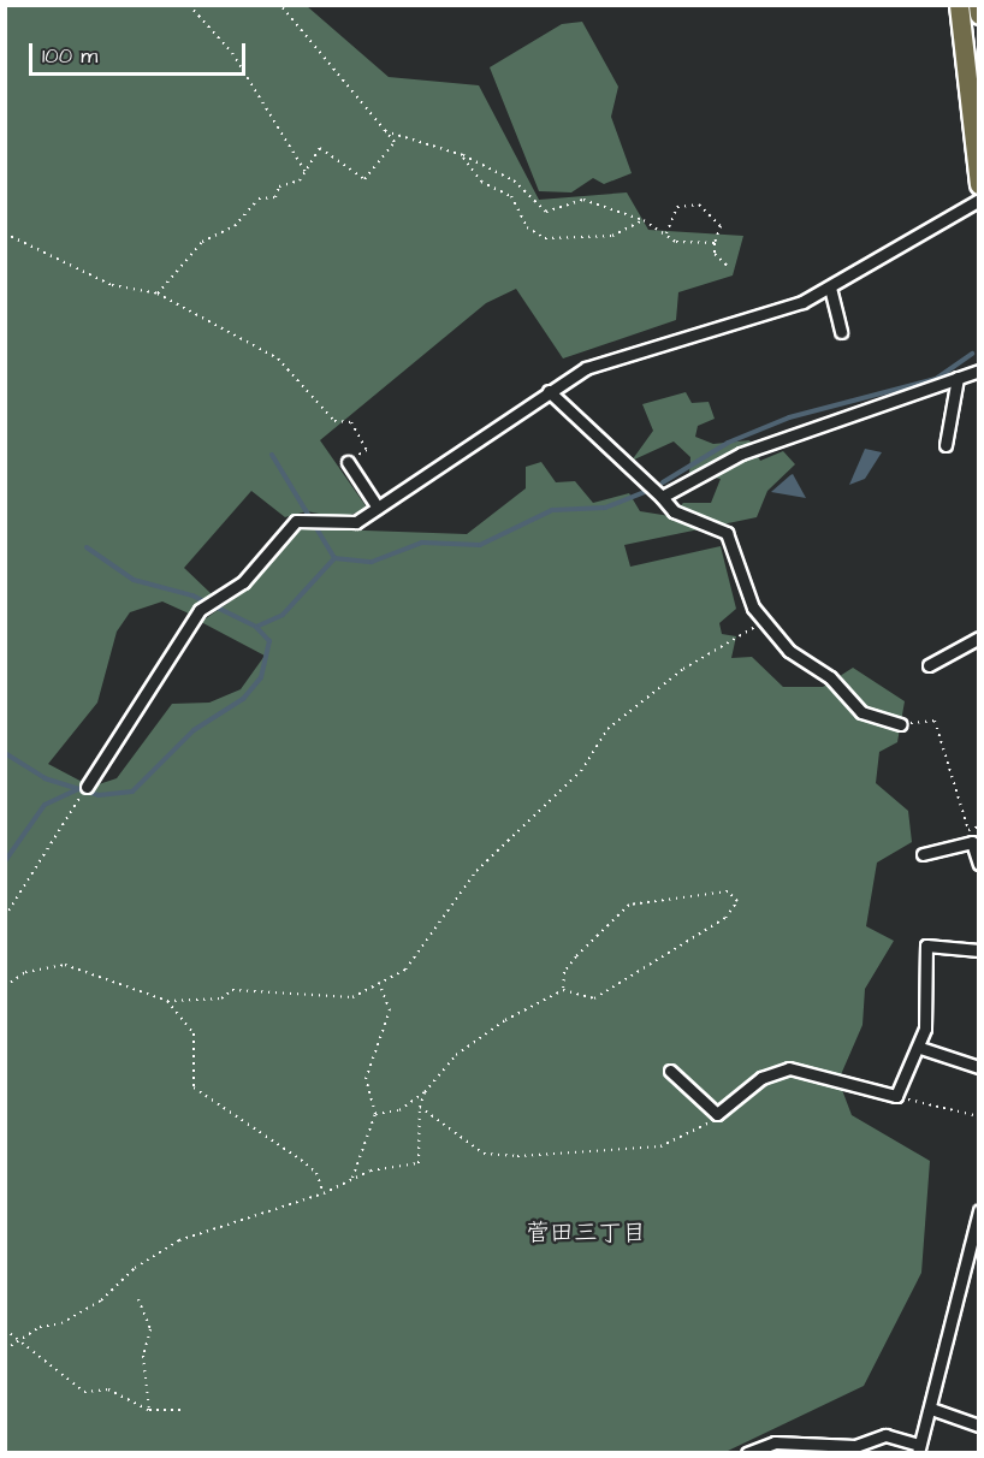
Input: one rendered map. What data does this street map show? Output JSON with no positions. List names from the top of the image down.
{
  "districts": ["菅田三丁目"],
  "scale_bar": "100 m"
}
